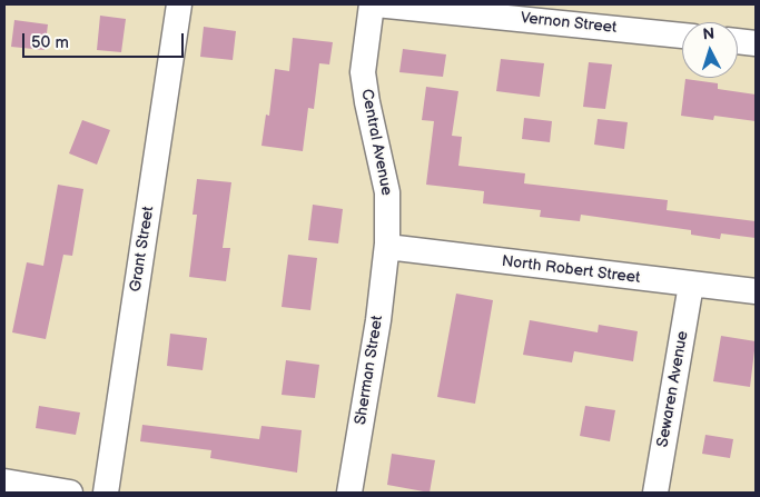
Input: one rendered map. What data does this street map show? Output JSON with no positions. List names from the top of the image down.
{
  "streets": {
    "street": [
      "Vernon Street",
      "Central Avenue",
      "Grant Street",
      "North Robert Street",
      "Sherman Street",
      "Sewaren Avenue"
    ]
  },
  "crossings": [
    ["Central Avenue", "North Robert Street"],
    ["Central Avenue", "Sherman Street"],
    ["North Robert Street", "Sherman Street"],
    ["North Robert Street", "Sewaren Avenue"]
  ],
  "scale_bar": "50 m",
  "north": "top"
}
